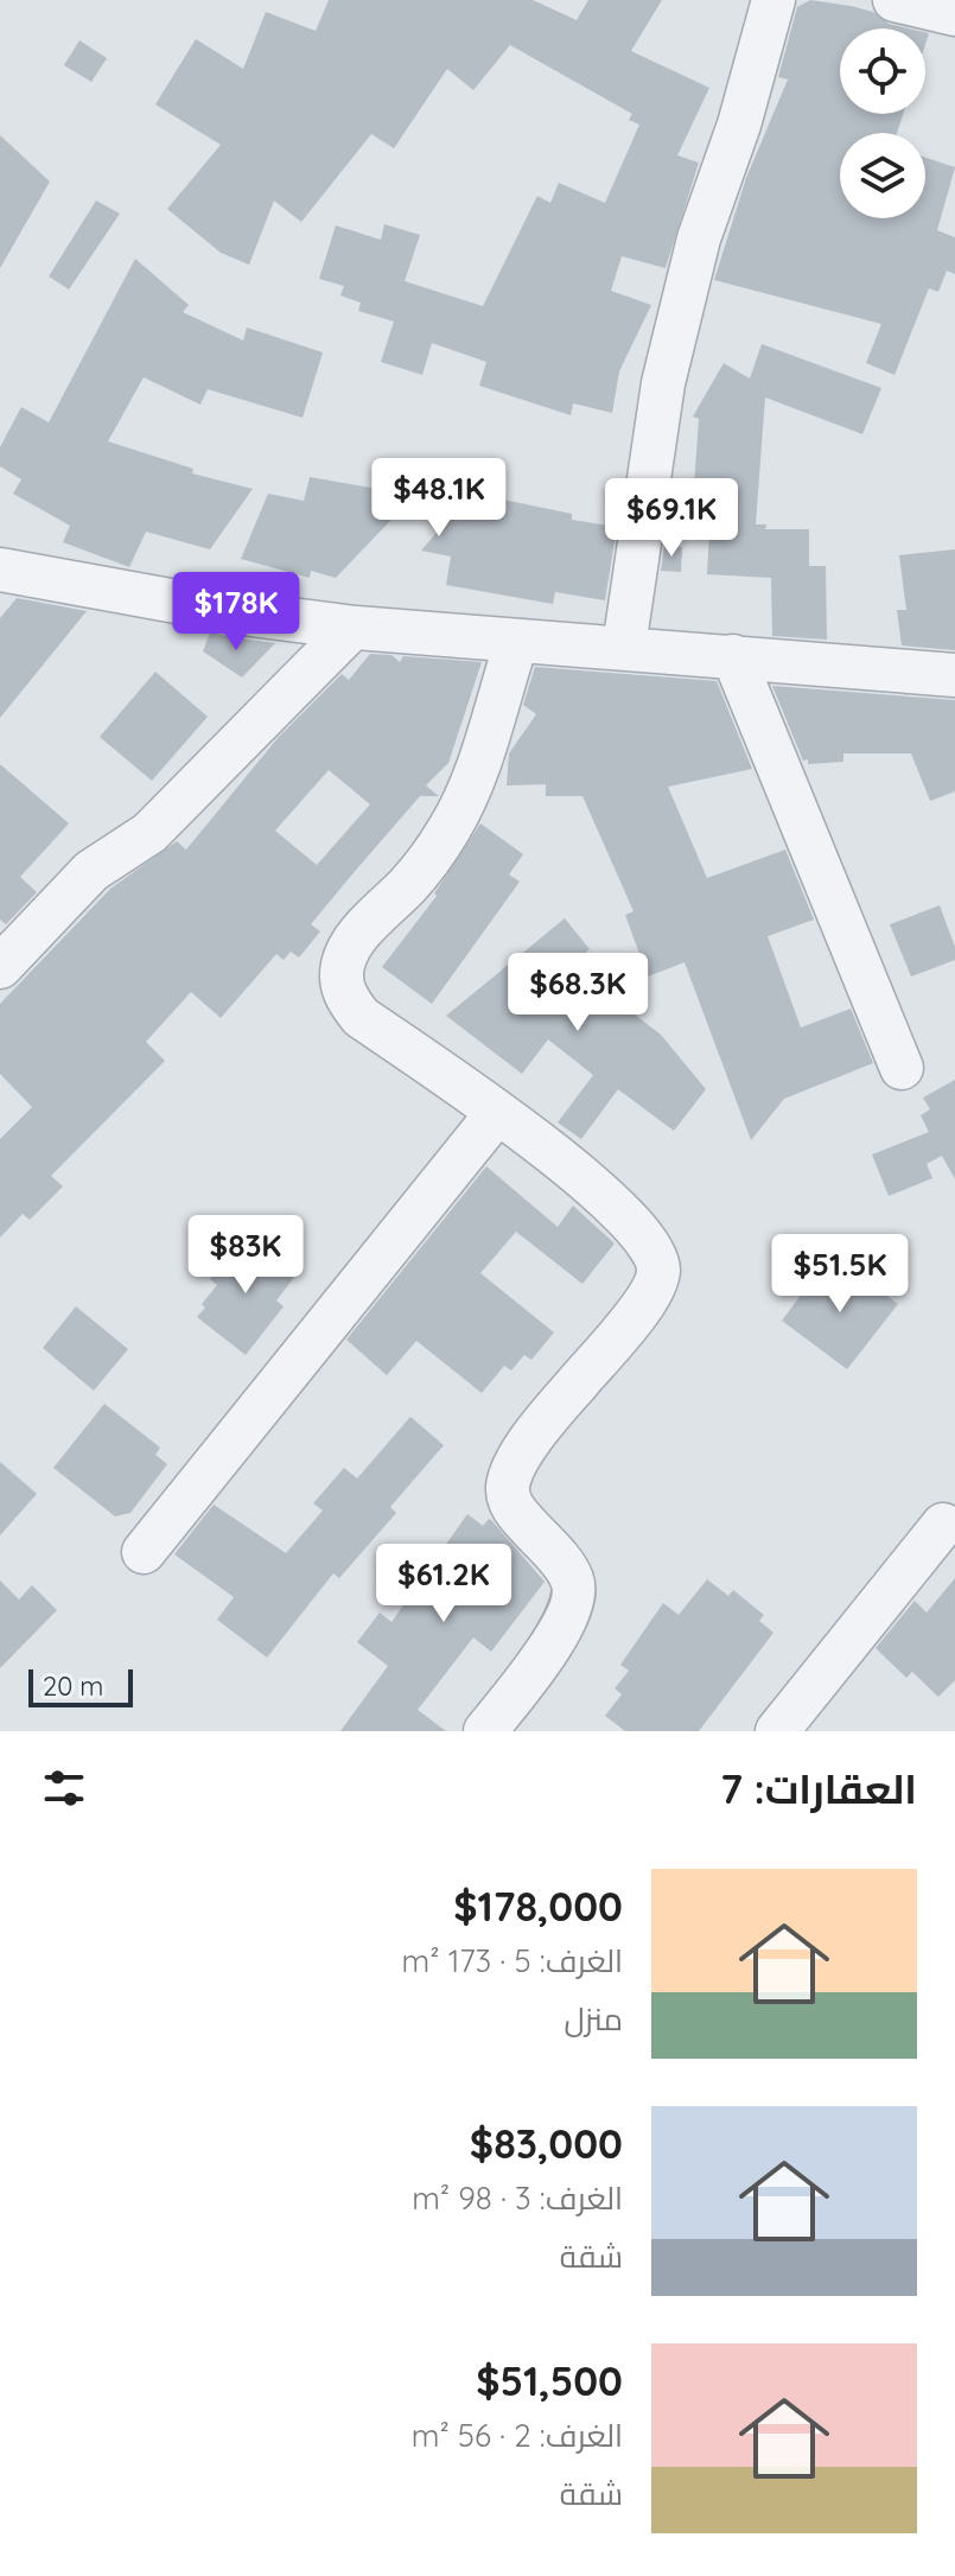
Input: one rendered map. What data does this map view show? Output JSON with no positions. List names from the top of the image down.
{
  "scale_bar": "20 m",
  "page": {
    "price": [
      "$48.1K",
      "$69.1K",
      "$178K",
      "$68.3K",
      "$83K",
      "$51.5K",
      "$61.2K"
    ],
    "scale": "20 m",
    "heading": "العقارات: 7",
    "list": [
      {
        "name": "$178,000",
        "note": "الغرف: 5 · 173 m² · منزل"
      },
      {
        "name": "$83,000",
        "note": "الغرف: 3 · 98 m² · شقة"
      },
      {
        "name": "$51,500",
        "note": "الغرف: 2 · 56 m² · شقة"
      }
    ]
  }
}
